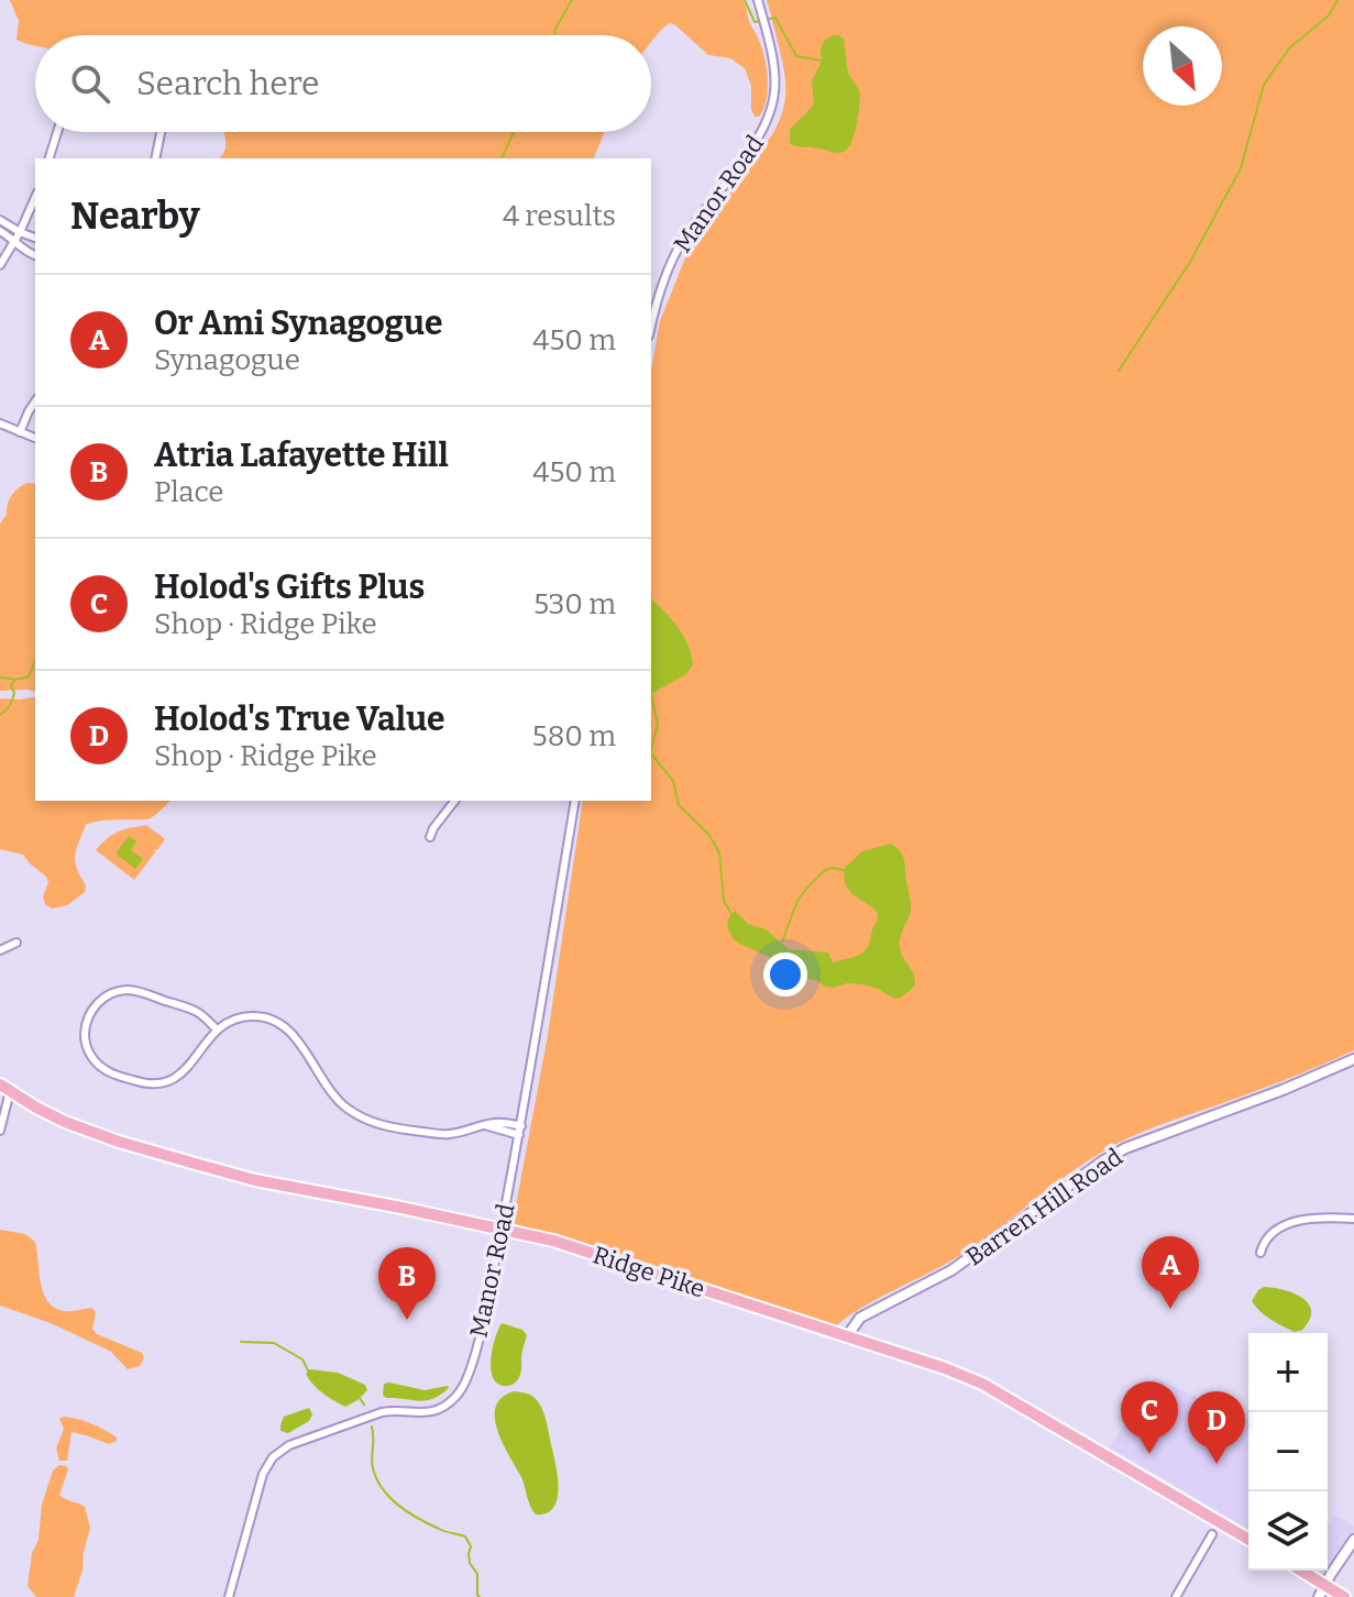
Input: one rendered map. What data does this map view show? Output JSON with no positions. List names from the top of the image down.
{
  "streets": {
    "main road": ["Ridge Pike"],
    "street": ["Manor Road", "Barren Hill Road"]
  },
  "crossings": [
    ["Manor Road", "Ridge Pike"],
    ["Barren Hill Road", "Ridge Pike"]
  ],
  "north": "bottom right",
  "page": {
    "search": "Search here",
    "heading": ["Nearby", "4 results"],
    "list": [
      {
        "mark": "A",
        "name": "Or Ami Synagogue",
        "note": "Synagogue",
        "value": "450 m"
      },
      {
        "mark": "B",
        "name": "Atria Lafayette Hill",
        "note": "Place",
        "value": "450 m"
      },
      {
        "mark": "C",
        "name": "Holod's Gifts Plus",
        "note": "Shop · Ridge Pike",
        "value": "530 m"
      },
      {
        "mark": "D",
        "name": "Holod's True Value",
        "note": "Shop · Ridge Pike",
        "value": "580 m"
      }
    ],
    "pins": [
      "A",
      "B",
      "C",
      "D"
    ],
    "map_buttons": ["+", "−"]
  }
}
